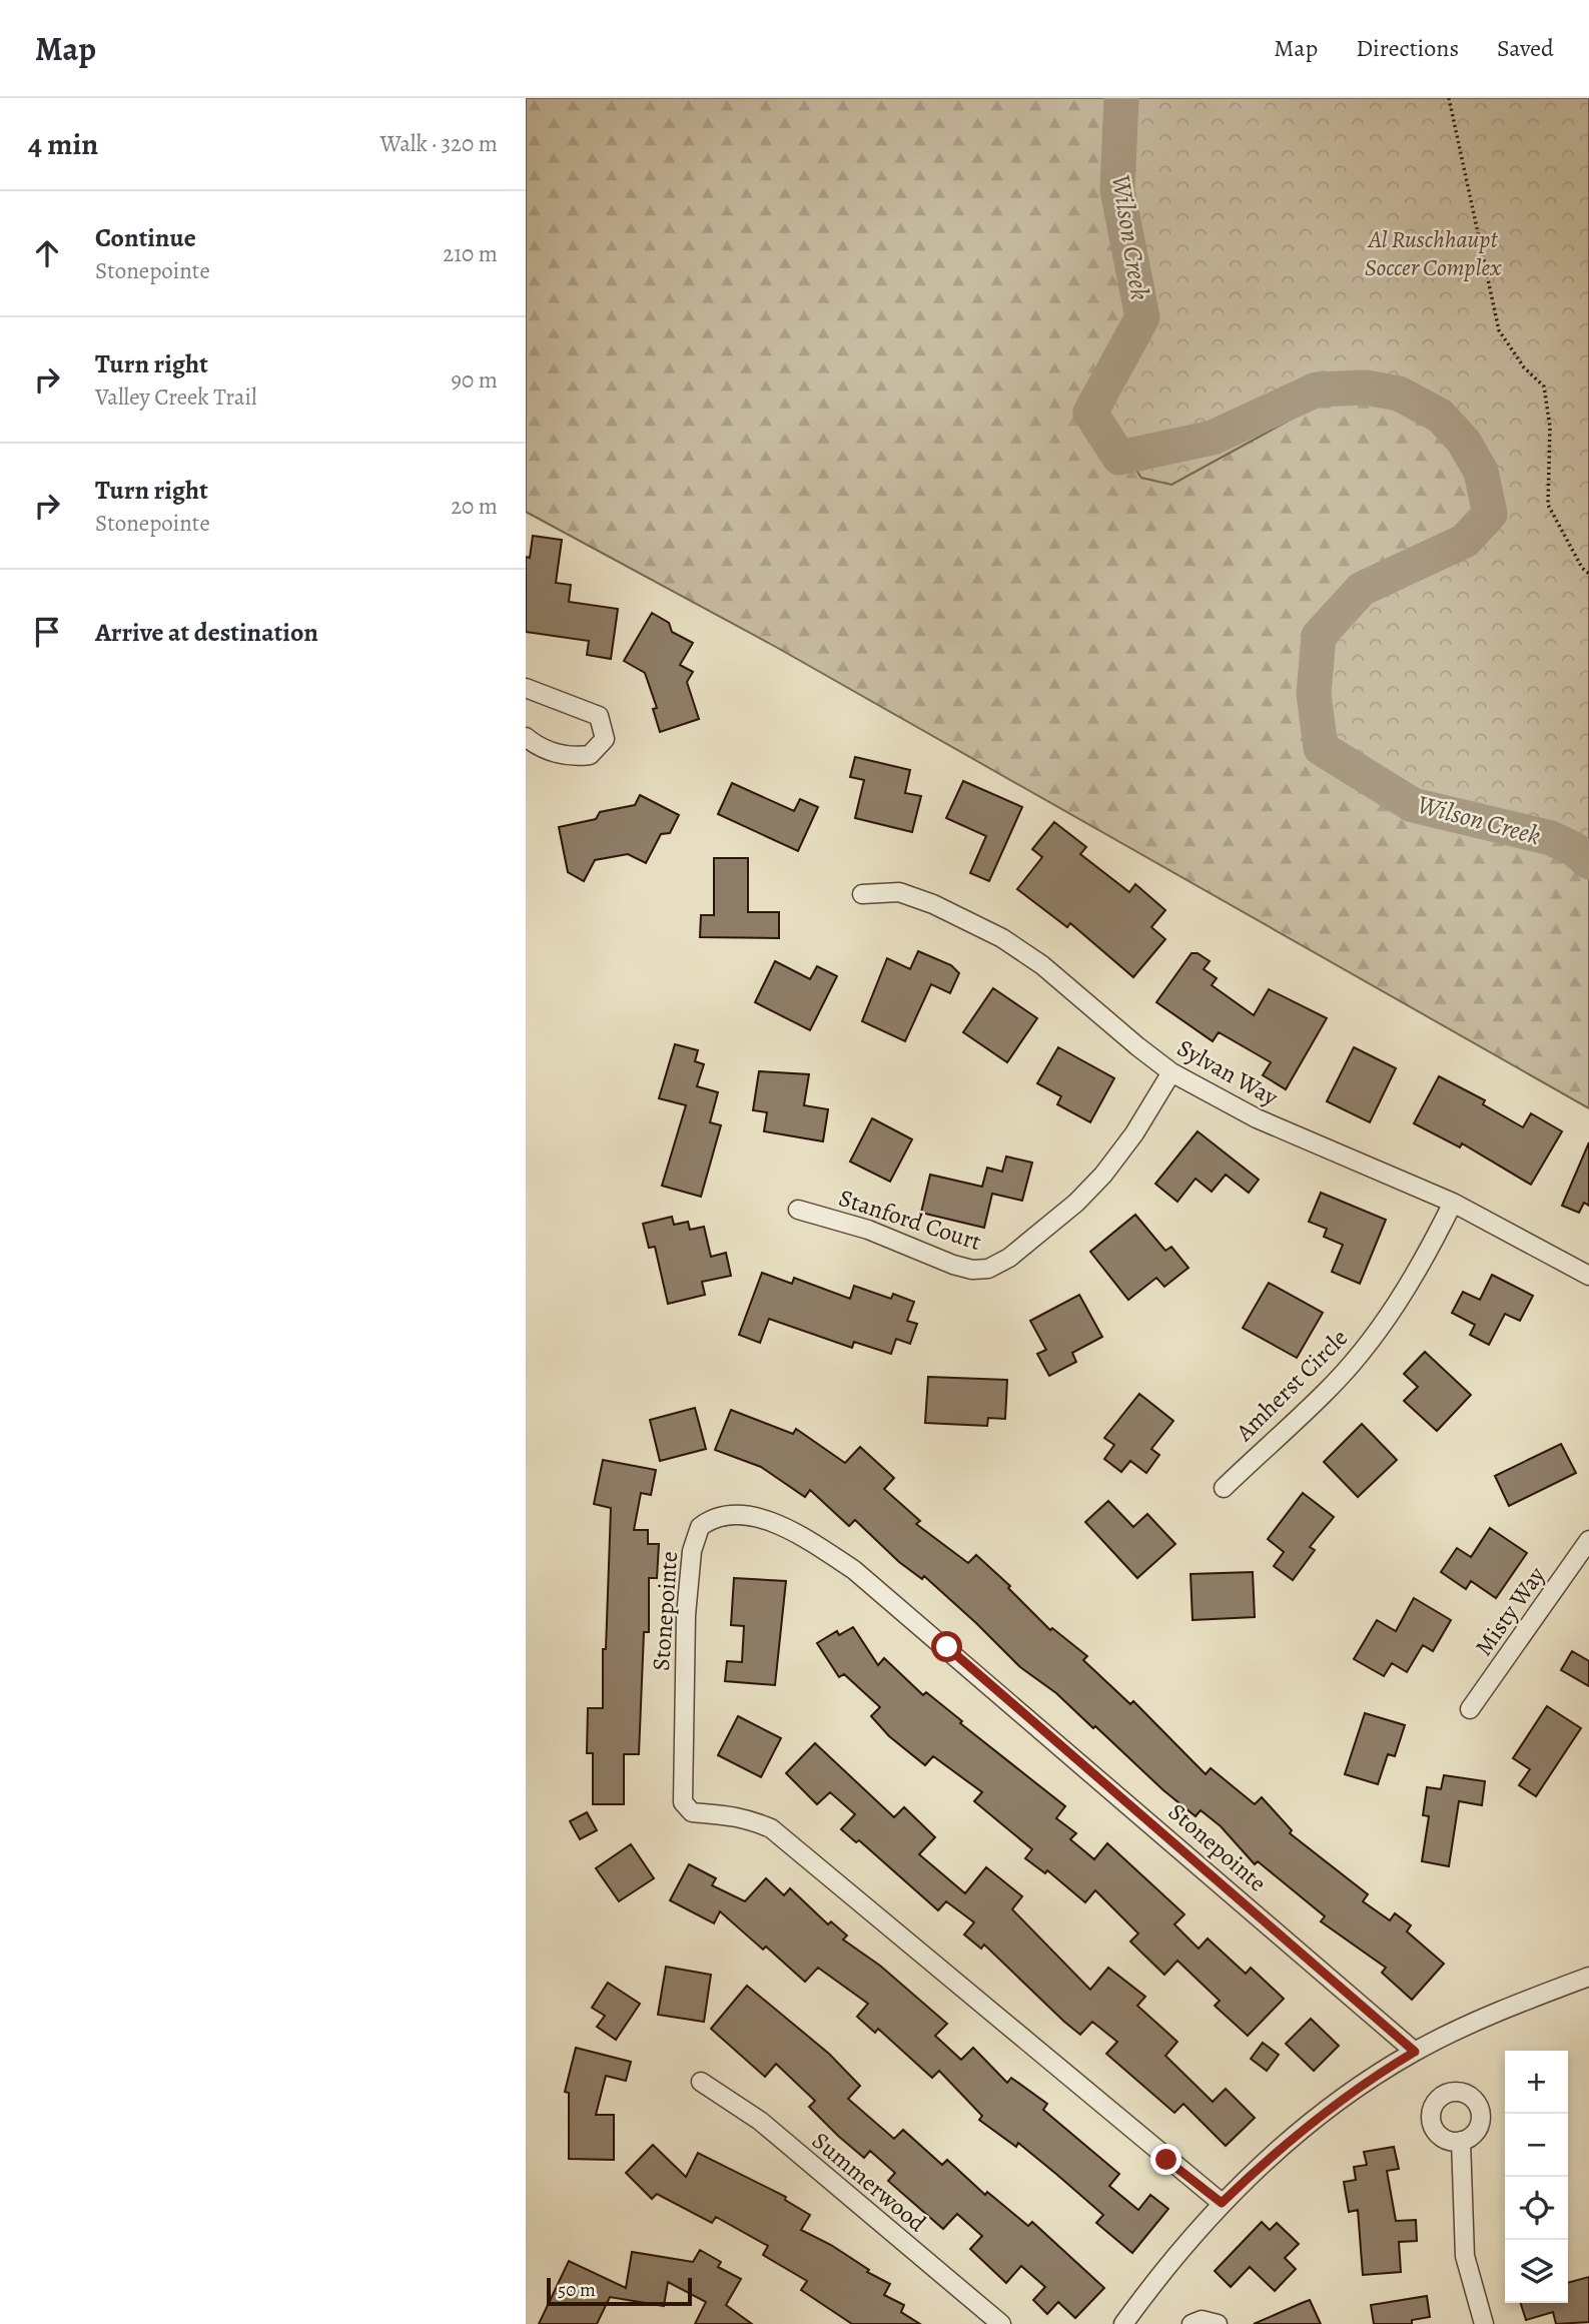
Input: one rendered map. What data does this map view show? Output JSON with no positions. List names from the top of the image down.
{
  "streets": {
    "street": [
      "Sylvan Way",
      "Stanford Court",
      "Amherst Circle",
      "Stonepointe",
      "Misty Way",
      "Summerwood"
    ]
  },
  "crossings": [
    ["Sylvan Way", "Stanford Court"],
    ["Sylvan Way", "Amherst Circle"]
  ],
  "water": ["Wilson Creek"],
  "parks": ["Al Ruschhaupt Soccer Complex"],
  "scale_bar": "50 m",
  "page": {
    "header": "Map",
    "nav": ["Map", "Directions", "Saved"],
    "heading": ["4 min", "Walk · 320 m"],
    "list": [
      ["Continue", "Stonepointe", "210 m"],
      ["Turn right", "Valley Creek Trail", "90 m"],
      ["Turn right", "Stonepointe", "20 m"],
      "Arrive at destination"
    ],
    "map_buttons": ["+", "−"],
    "scale": "50 m"
  }
}
